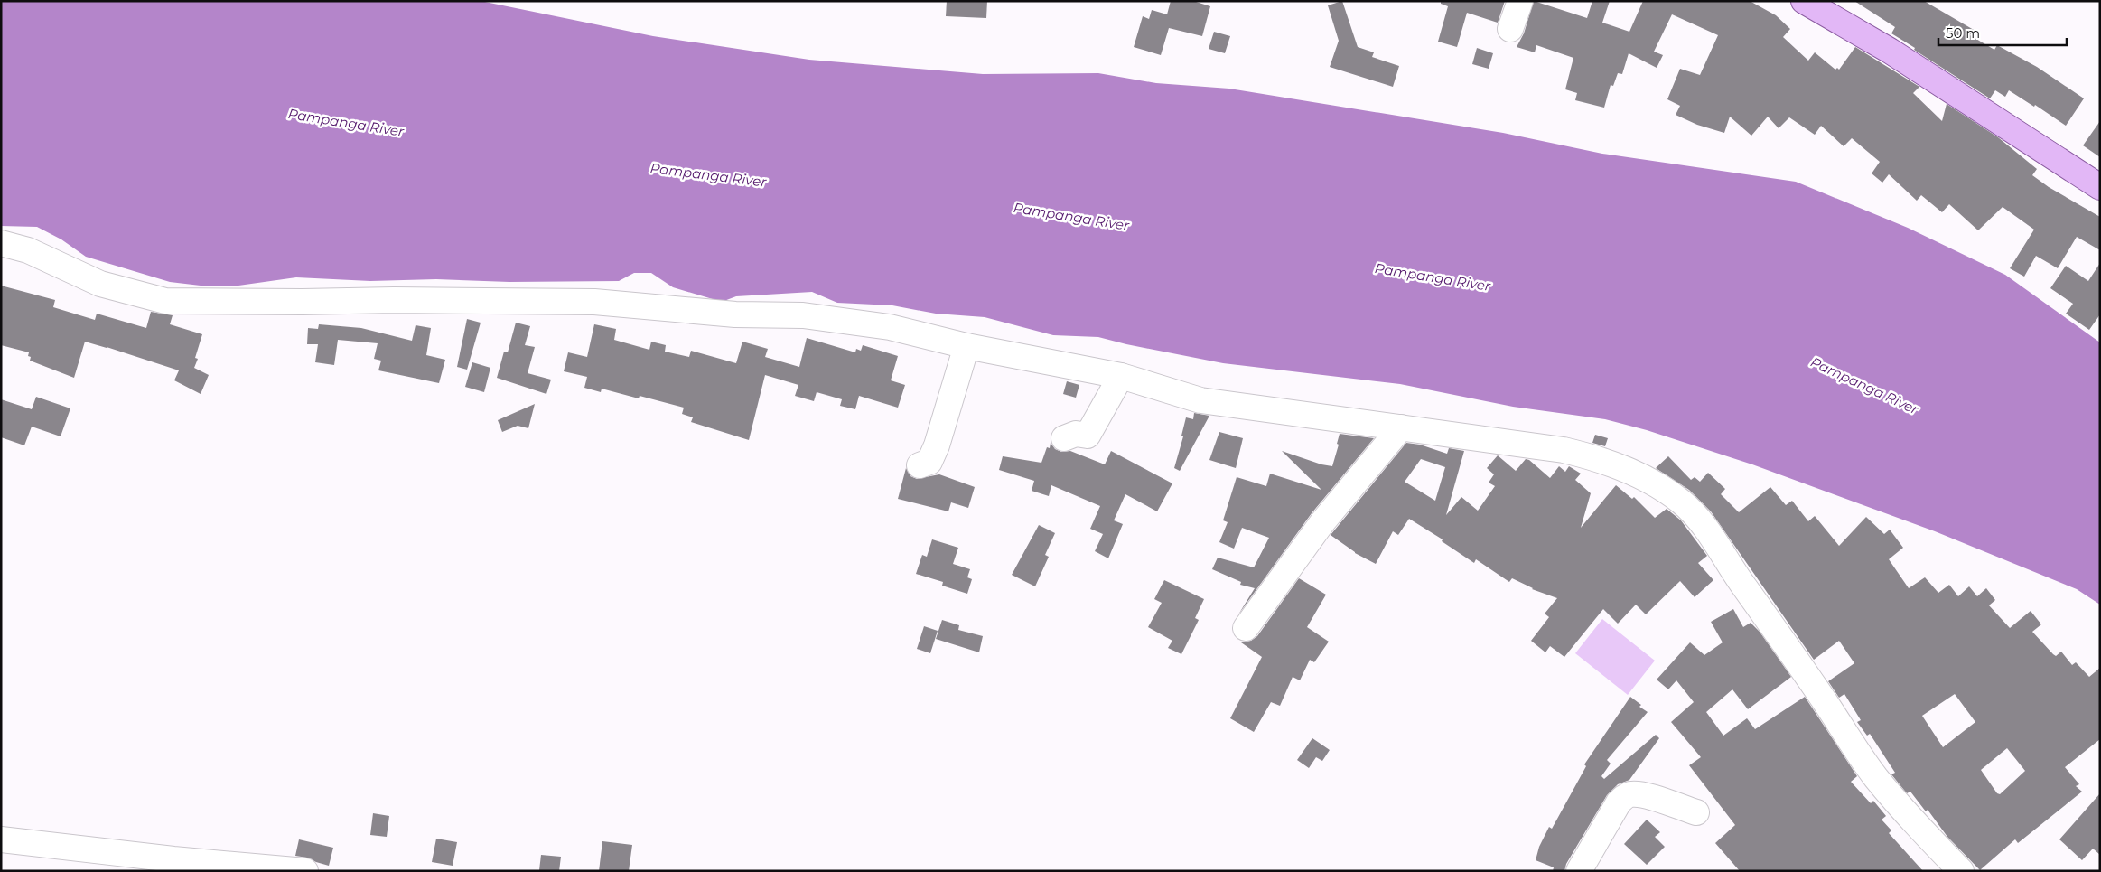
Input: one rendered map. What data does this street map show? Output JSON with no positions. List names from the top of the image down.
{
  "water": ["Pampanga River"],
  "scale_bar": "50 m"
}
